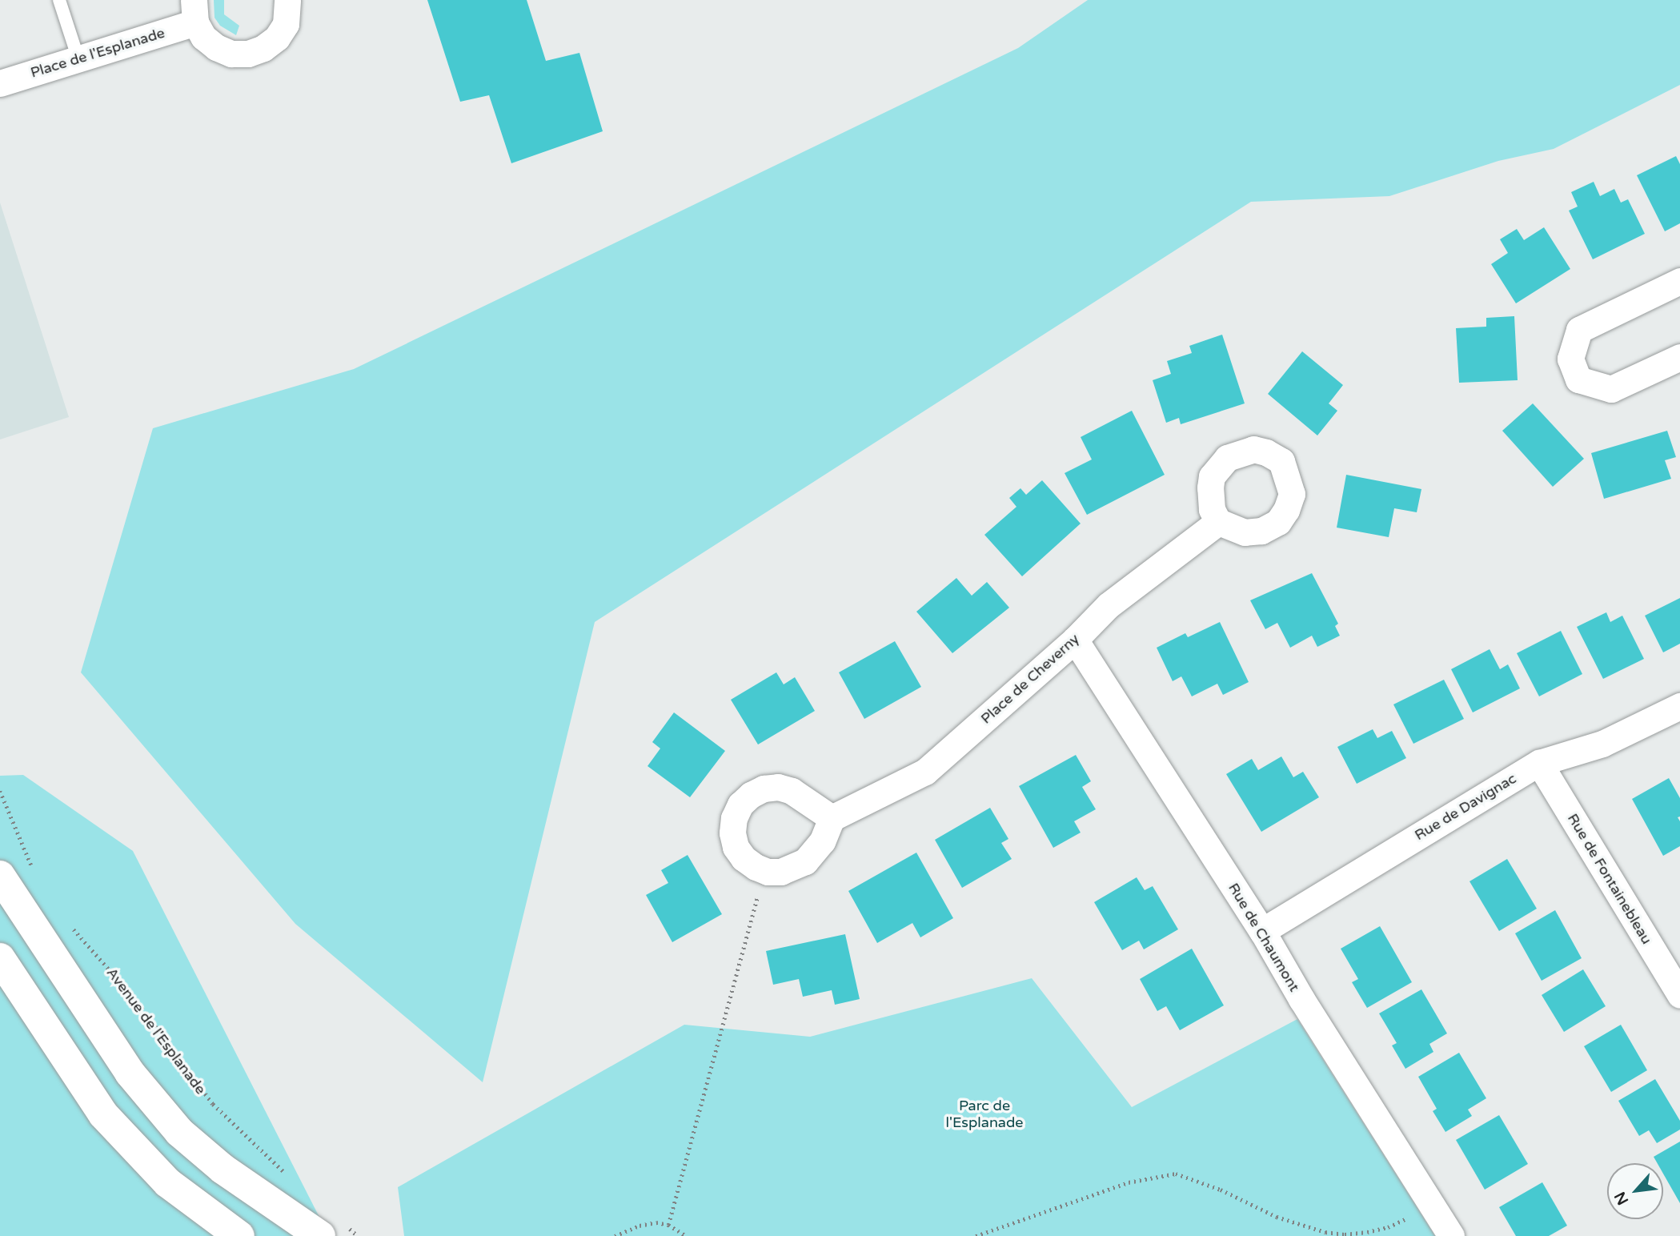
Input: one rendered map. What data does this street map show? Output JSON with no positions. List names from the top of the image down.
{
  "streets": {
    "street": [
      "Place de l'Esplanade",
      "Place de Cheverny",
      "Rue de Davignac",
      "Rue de Fontainebleau",
      "Rue de Chaumont"
    ],
    "path": ["Avenue de l'Esplanade"]
  },
  "crossings": [
    ["Place de Cheverny", "Rue de Chaumont"],
    ["Rue de Davignac", "Rue de Fontainebleau"],
    ["Rue de Davignac", "Rue de Chaumont"]
  ],
  "parks": ["Parc de l'Esplanade"],
  "north": "bottom left"
}
